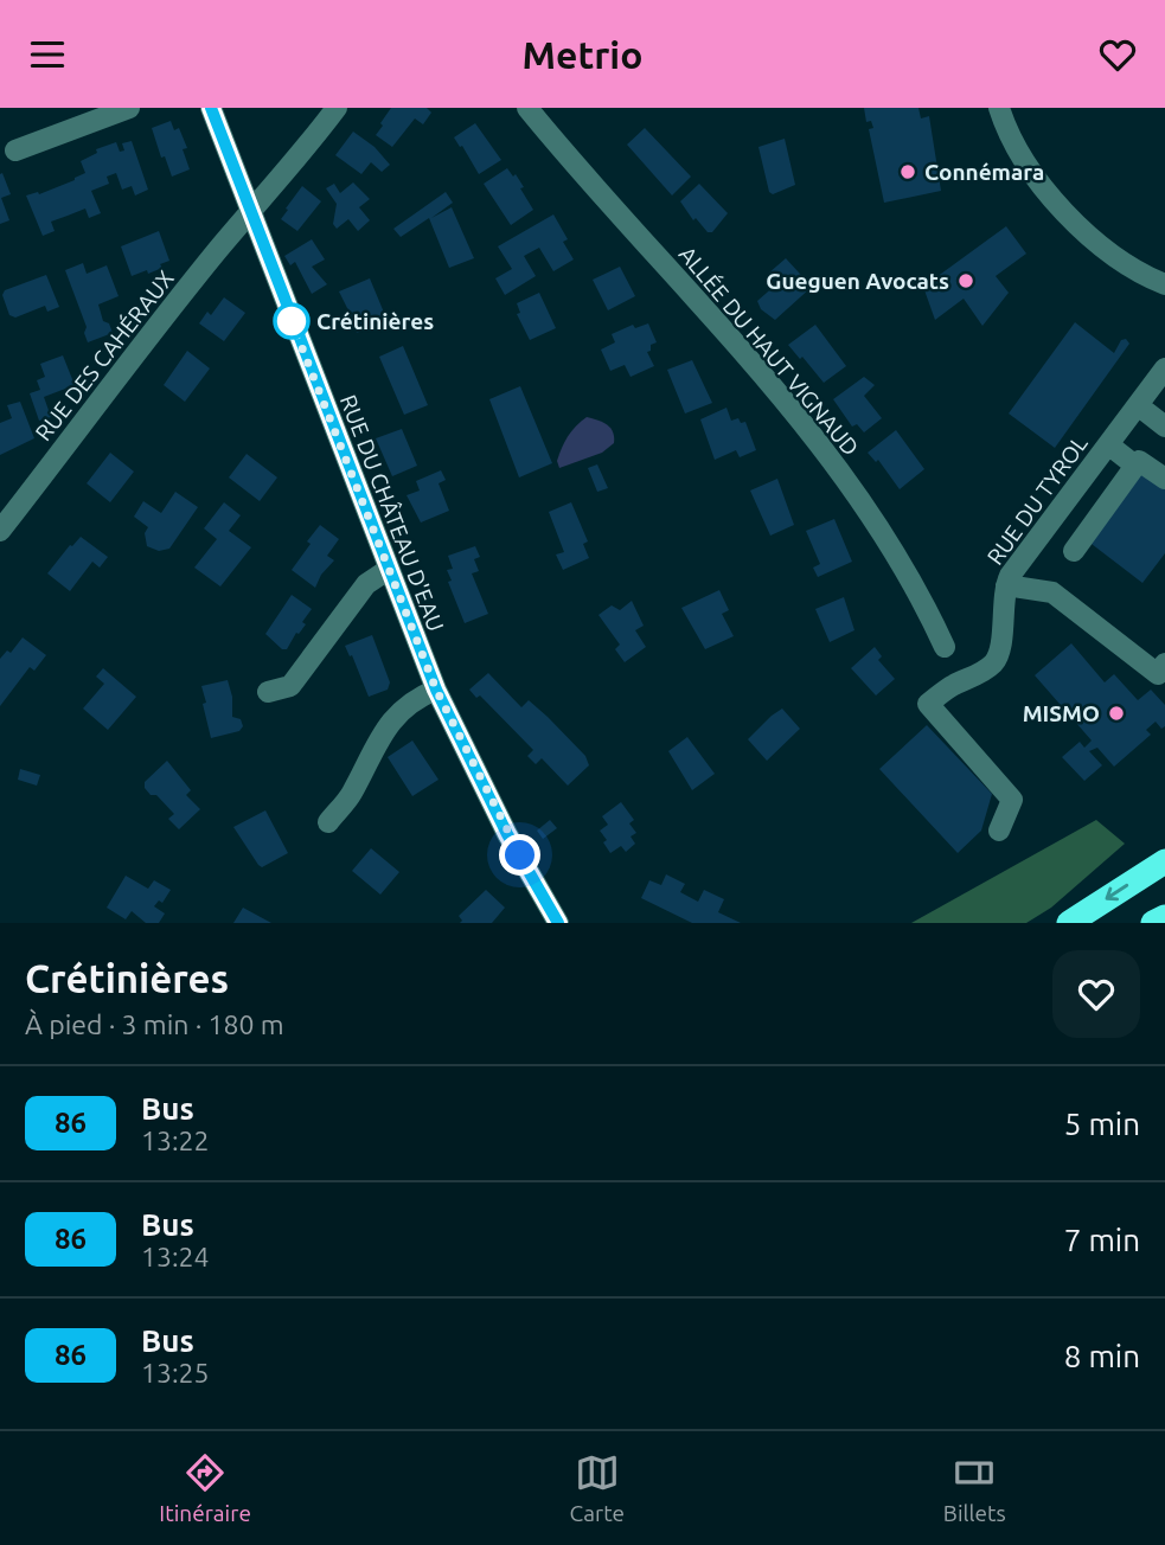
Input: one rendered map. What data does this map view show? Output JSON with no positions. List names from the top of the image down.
{
  "streets": {
    "street": [
      "ALLÉE DU HAUT VIGNAUD",
      "RUE DES CAHÉRAUX",
      "RUE DU TYROL",
      "RUE DU CHÂTEAU D'EAU"
    ]
  },
  "crossings": [
    ["RUE DES CAHÉRAUX", "RUE DU CHÂTEAU D'EAU"]
  ],
  "places": [
    "Connémara",
    "Gueguen Avocats",
    "Crétinières",
    "MISMO"
  ],
  "lines": ["bus line 86"],
  "page": {
    "header": "Metrio",
    "heading": ["Crétinières", "À pied · 3 min · 180 m"],
    "list": [
      {
        "mark": "86",
        "name": "Bus",
        "note": "13:22",
        "value": "5 min"
      },
      {
        "mark": "86",
        "name": "Bus",
        "note": "13:24",
        "value": "7 min"
      },
      {
        "mark": "86",
        "name": "Bus",
        "note": "13:25",
        "value": "8 min"
      }
    ],
    "tabs": ["Itinéraire", "Carte", "Billets"]
  }
}
